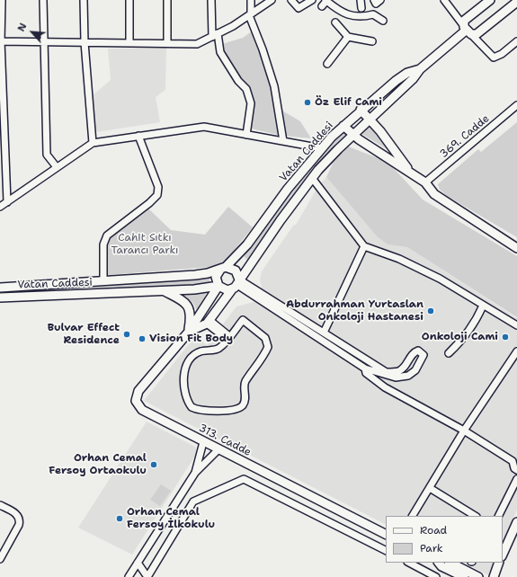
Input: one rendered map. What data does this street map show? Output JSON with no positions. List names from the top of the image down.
{
  "streets": {
    "main road": ["Vatan Caddesi", "313. Cadde"],
    "street": ["369. Cadde"]
  },
  "crossings": [
    ["Vatan Caddesi", "313. Cadde"]
  ],
  "parks": ["Cahit Sıtkı Tarancı Parkı"],
  "places": [
    "Öz Elif Cami",
    "Abdurrahman Yurtaslan Onkoloji Hastanesi",
    "Bulvar Effect Residence",
    "Onkoloji Cami",
    "Vision Fit Body",
    "Orhan Cemal Fersoy Ortaokulu",
    "Orhan Cemal Fersoy İlkokulu"
  ],
  "legend": ["Road", "Park"],
  "north": "top left"
}
